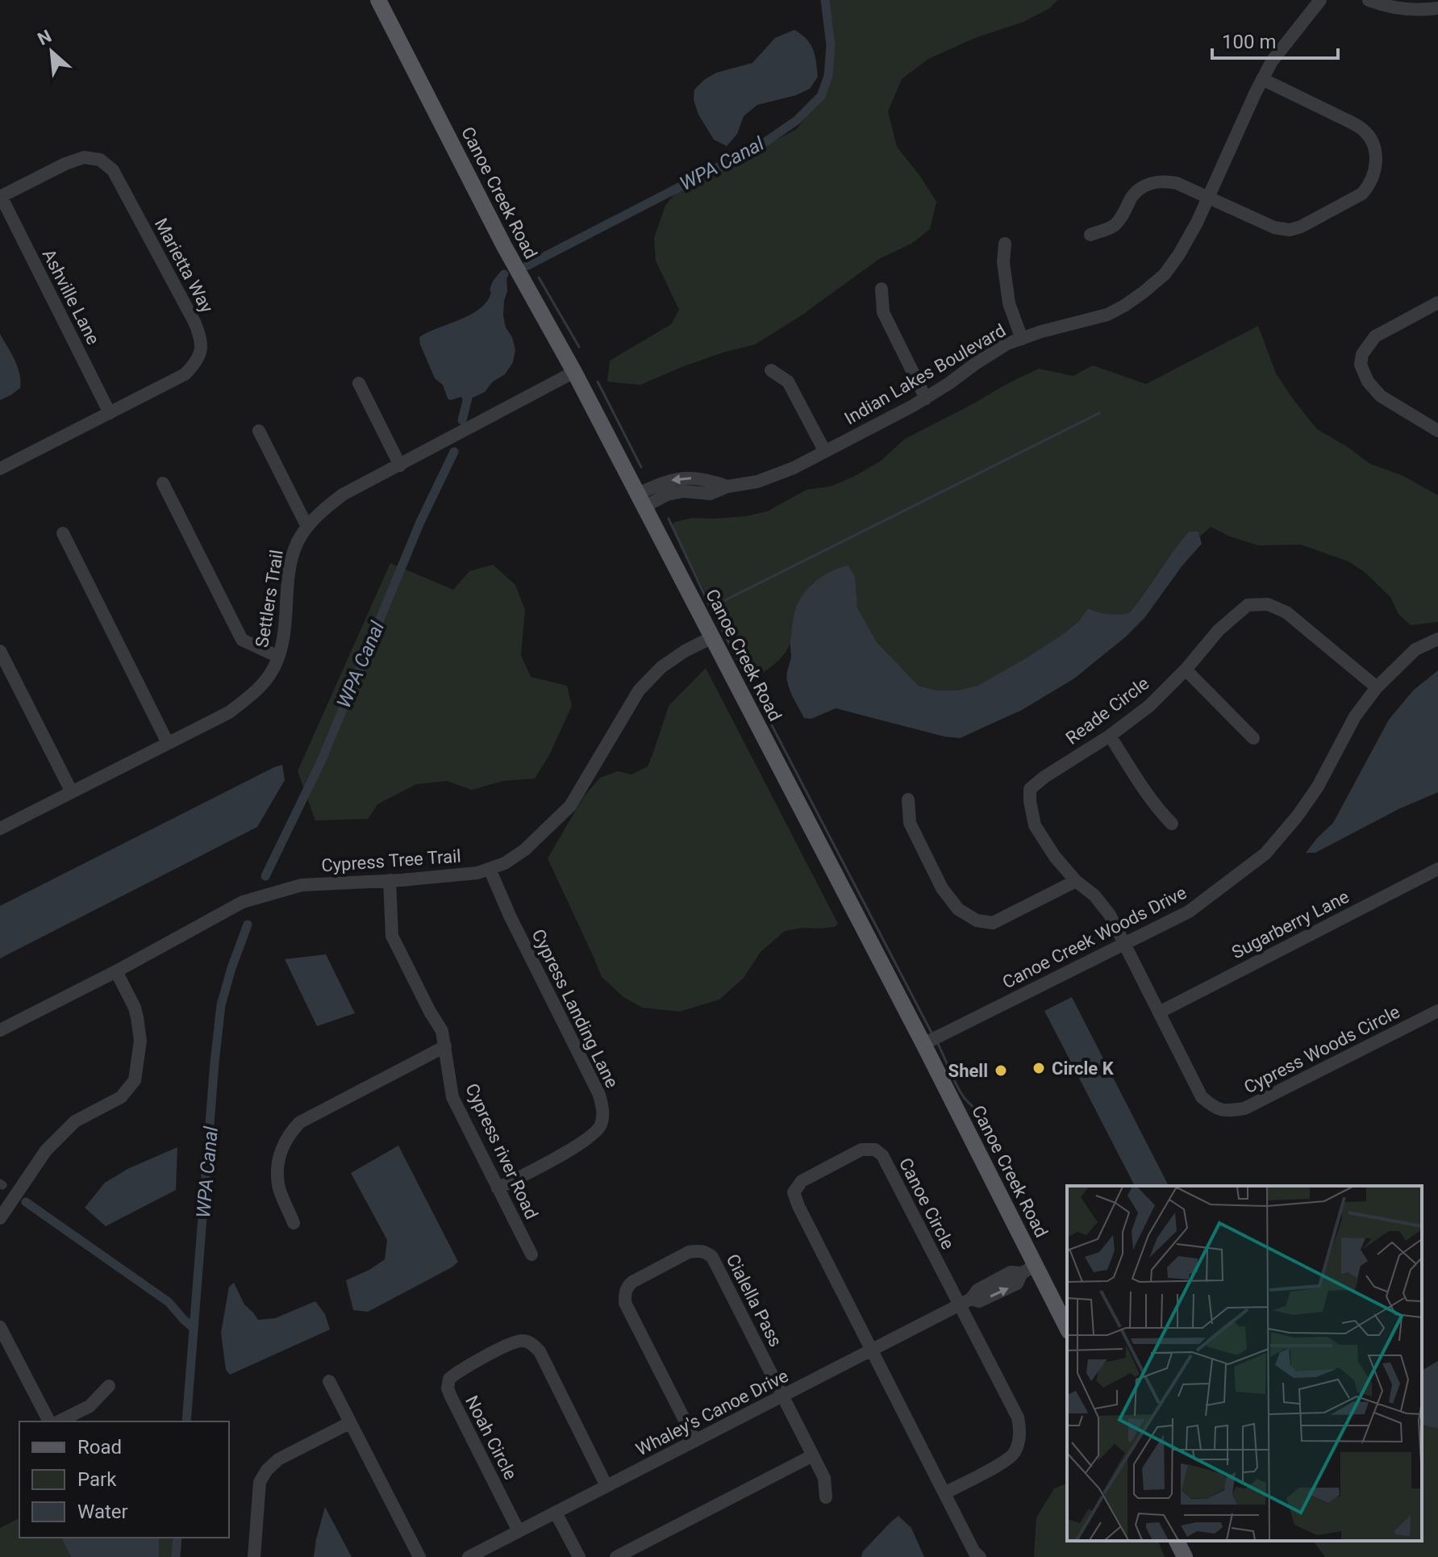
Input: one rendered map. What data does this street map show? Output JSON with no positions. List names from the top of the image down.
{
  "streets": {
    "main road": ["Canoe Creek Road"],
    "street": [
      "Marietta Way",
      "Ashville Lane",
      "Indian Lakes Boulevard",
      "Settlers Trail",
      "Reade Circle",
      "Cypress Tree Trail",
      "Sugarberry Lane",
      "Canoe Creek Woods Drive",
      "Cypress Landing Lane",
      "Cypress Woods Circle",
      "Cypress river Road",
      "Canoe Circle",
      "Cialella Pass",
      "Whaley's Canoe Drive",
      "Noah Circle"
    ]
  },
  "crossings": [
    ["Canoe Creek Road", "Indian Lakes Boulevard"],
    ["Canoe Creek Road", "Settlers Trail"],
    ["Canoe Creek Road", "Cypress Tree Trail"],
    ["Canoe Creek Road", "Canoe Creek Woods Drive"],
    ["Canoe Creek Road", "Whaley's Canoe Drive"],
    ["Marietta Way", "Ashville Lane"],
    ["Reade Circle", "Canoe Creek Woods Drive"],
    ["Reade Circle", "Cypress Woods Circle"],
    ["Cypress Tree Trail", "Cypress Landing Lane"],
    ["Cypress Tree Trail", "Cypress river Road"],
    ["Sugarberry Lane", "Cypress Woods Circle"],
    ["Canoe Creek Woods Drive", "Cypress Woods Circle"],
    ["Cypress Landing Lane", "Cypress river Road"],
    ["Canoe Circle", "Whaley's Canoe Drive"],
    ["Cialella Pass", "Whaley's Canoe Drive"],
    ["Whaley's Canoe Drive", "Noah Circle"]
  ],
  "water": ["WPA Canal"],
  "places": ["Circle K", "Shell"],
  "legend": ["Road", "Park", "Water"],
  "scale_bar": "100 m",
  "north": "top left"
}
